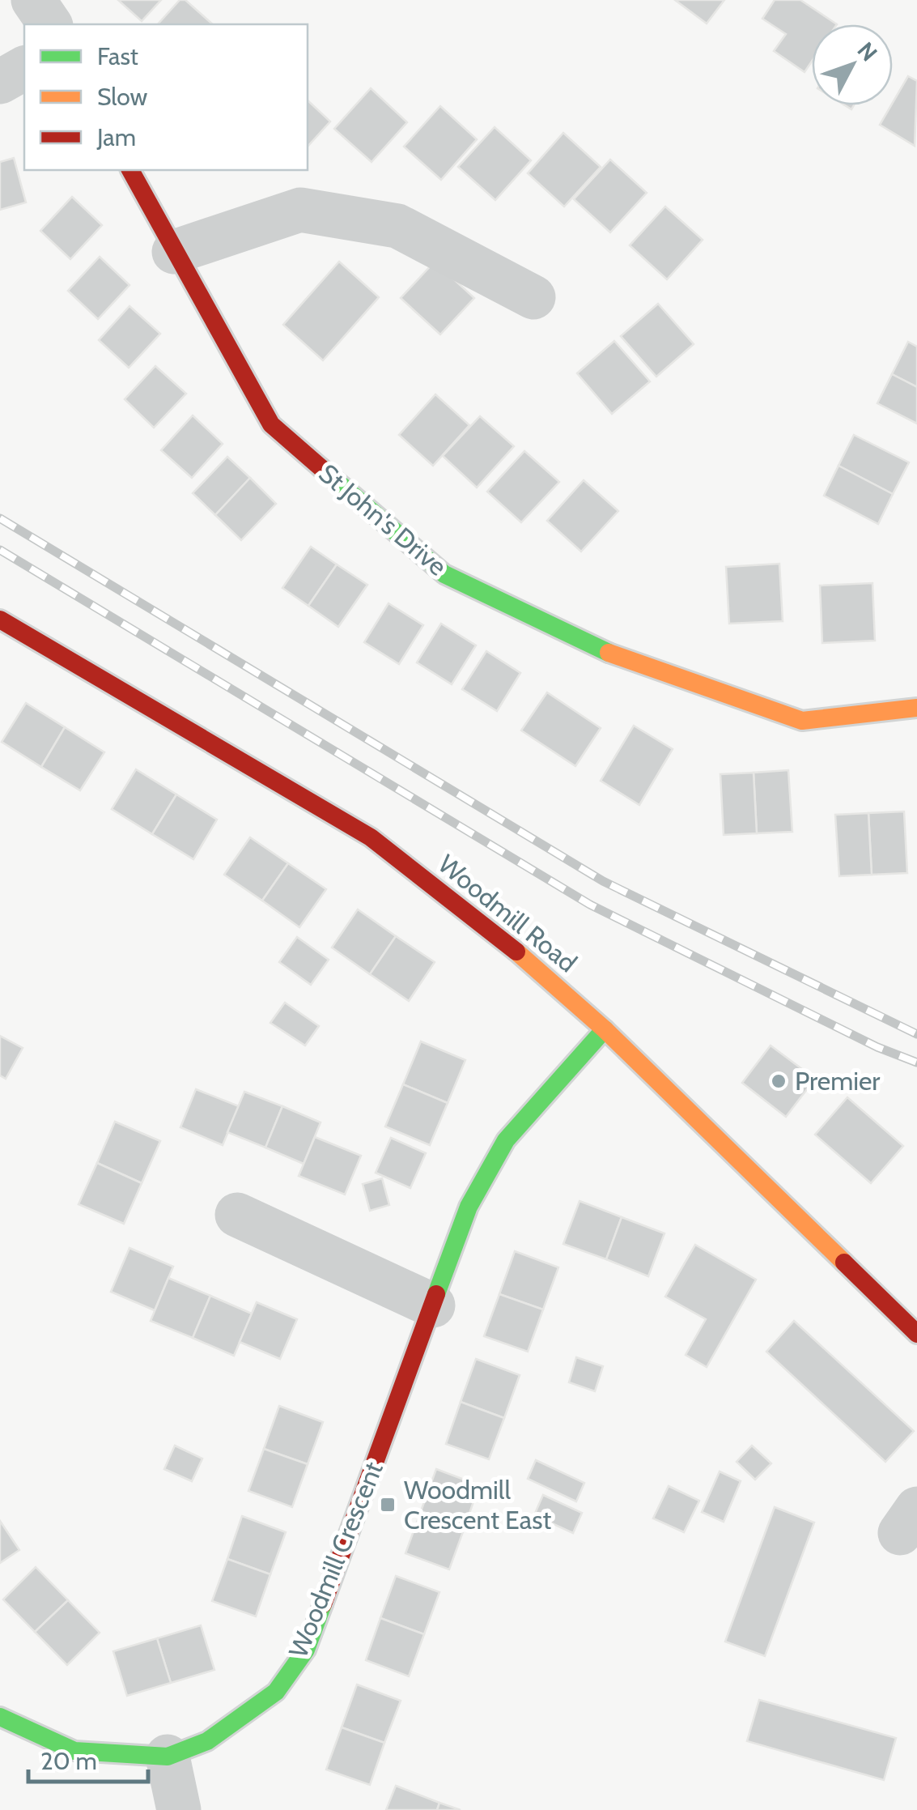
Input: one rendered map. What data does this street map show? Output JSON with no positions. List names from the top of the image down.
{
  "streets": {
    "street": ["St John's Drive", "Woodmill Road", "Woodmill Crescent"]
  },
  "crossings": [
    ["Woodmill Road", "Woodmill Crescent"]
  ],
  "places": {
    "other": ["Premier"],
    "transit": ["Woodmill Crescent East"]
  },
  "legend": ["Fast", "Slow", "Jam"],
  "scale_bar": "20 m",
  "north": "top right"
}
